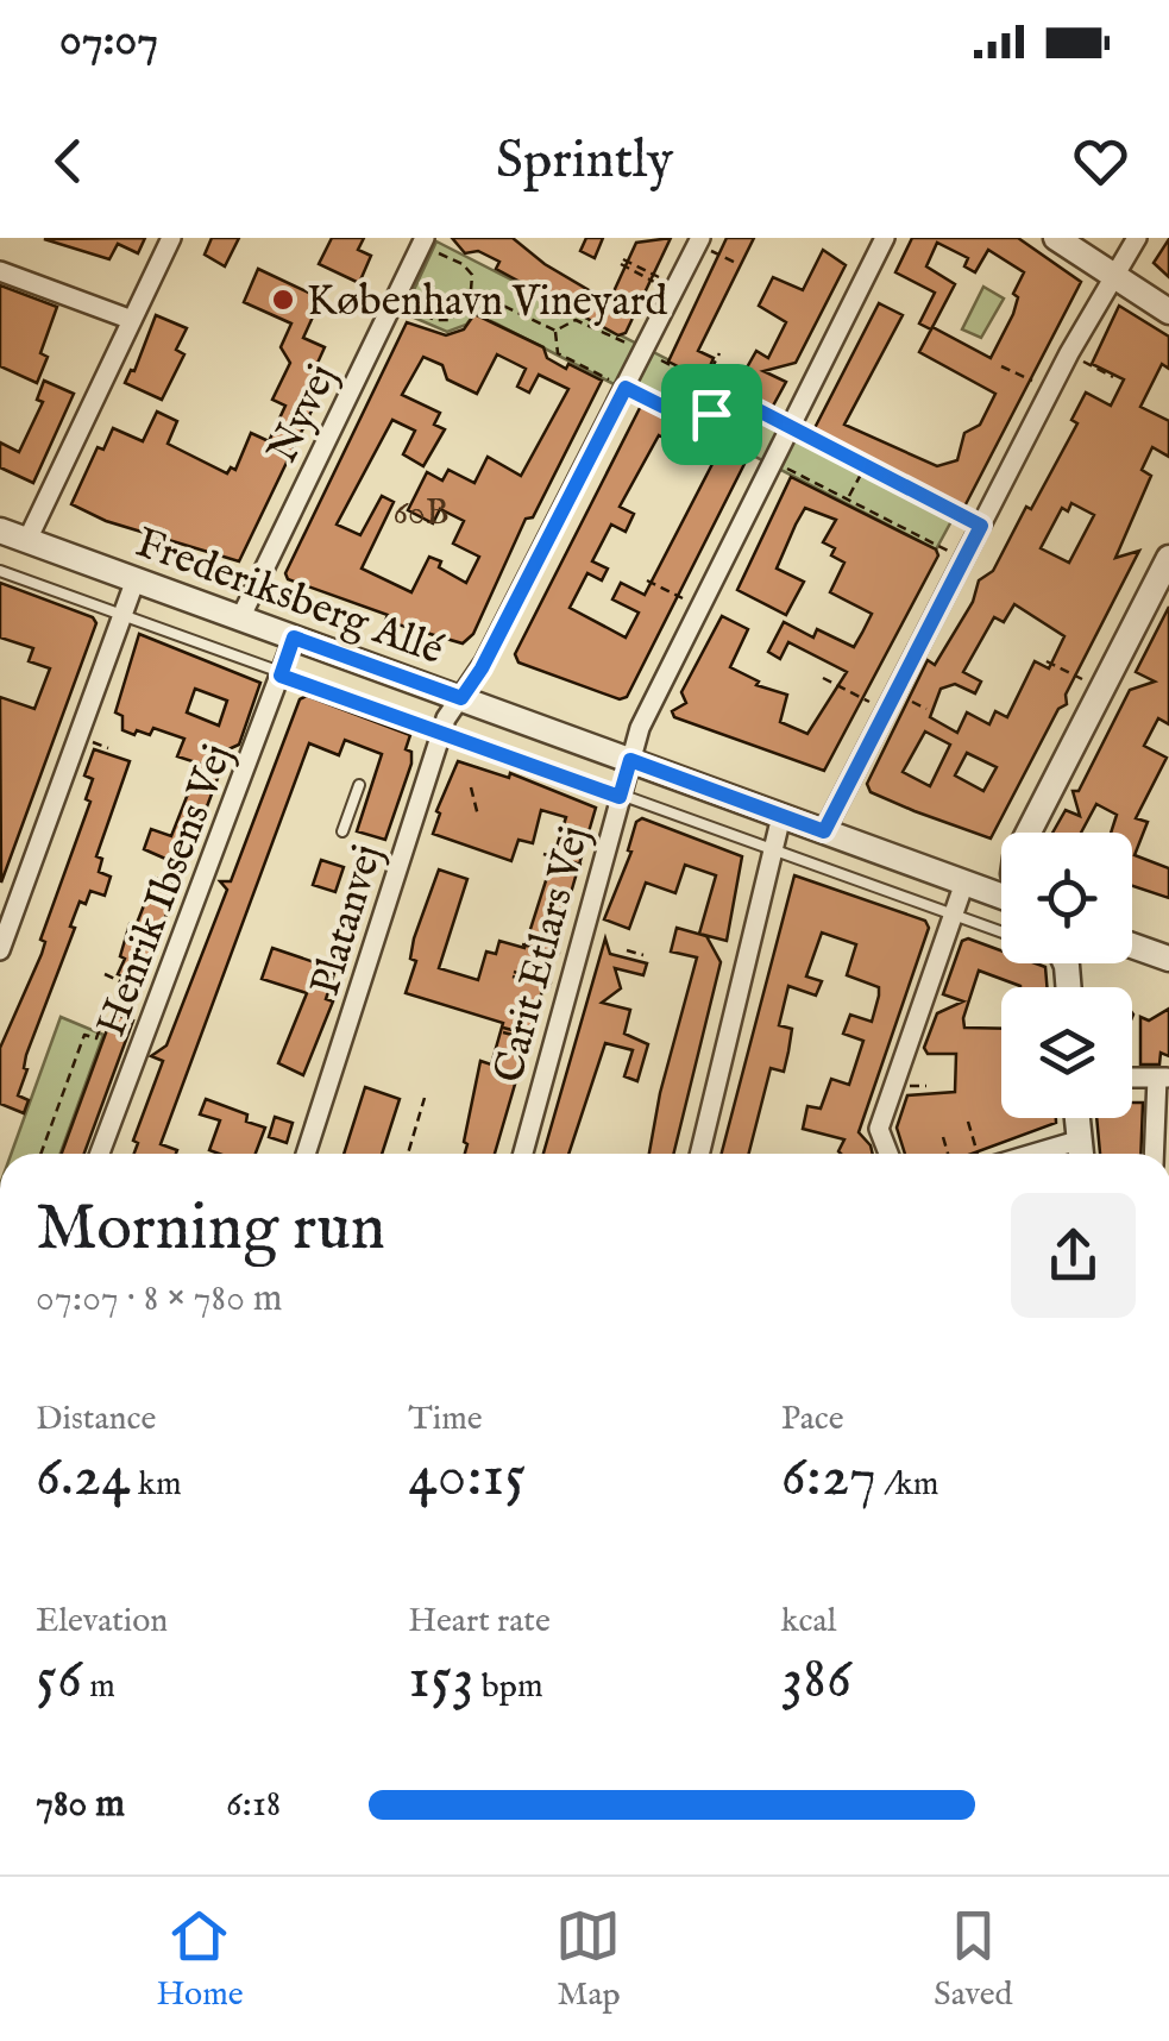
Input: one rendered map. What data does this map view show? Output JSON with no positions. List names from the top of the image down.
{
  "streets": {
    "street": [
      "Nyvej",
      "Frederiksberg Allé",
      "Henrik Ibsens Vej",
      "Platanvej",
      "Carit Etlars Vej"
    ]
  },
  "crossings": [
    ["Nyvej", "Frederiksberg Allé"],
    ["Frederiksberg Allé", "Henrik Ibsens Vej"],
    ["Frederiksberg Allé", "Platanvej"],
    ["Frederiksberg Allé", "Carit Etlars Vej"]
  ],
  "places": ["København Vineyard"],
  "house_numbers": ["60B"],
  "page": {
    "status": "07:07",
    "header": "Sprintly",
    "heading": ["Morning run", "07:07 · 8 × 780 m"],
    "stats": [
      ["Distance", "6.24 km"],
      ["Time", "40:15"],
      ["Pace", "6:27 /km"],
      ["Elevation", "56 m"],
      ["Heart rate", "153 bpm"],
      ["kcal", "386"]
    ],
    "list": [
      {
        "name": "780 m",
        "note": "6:18"
      }
    ],
    "tabs": ["Home", "Map", "Saved"]
  }
}
